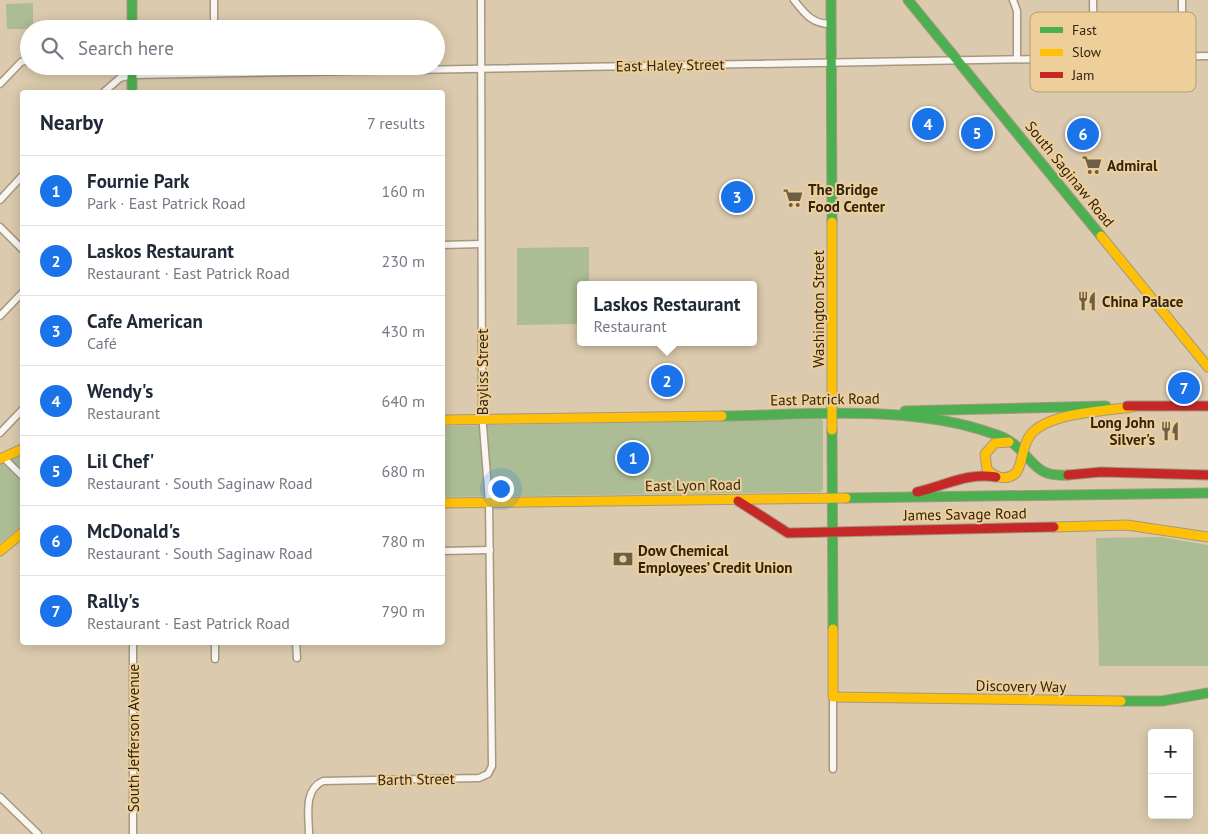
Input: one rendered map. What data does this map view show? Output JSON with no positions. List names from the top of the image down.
{
  "streets": {
    "main road": [
      "South Saginaw Road",
      "Washington Street",
      "East Patrick Road",
      "East Lyon Road",
      "James Savage Road",
      "Discovery Way"
    ],
    "street": [
      "East Haley Street",
      "Bayliss Street",
      "South Jefferson Avenue",
      "Barth Street"
    ]
  },
  "crossings": [
    ["East Haley Street", "South Saginaw Road"],
    ["East Haley Street", "Washington Street"],
    ["East Haley Street", "Bayliss Street"],
    ["Washington Street", "East Patrick Road"],
    ["Washington Street", "East Lyon Road"],
    ["Washington Street", "James Savage Road"],
    ["Washington Street", "Discovery Way"],
    ["Bayliss Street", "East Patrick Road"],
    ["Bayliss Street", "East Lyon Road"],
    ["Bayliss Street", "Barth Street"],
    ["East Lyon Road", "James Savage Road"]
  ],
  "places": {
    "supermarket": ["Admiral", "The Bridge Food Center"],
    "restaurant": ["China Palace", "Long John Silver's"],
    "bank": ["Dow Chemical Employees’ Credit Union"]
  },
  "legend": ["Fast", "Slow", "Jam"],
  "page": {
    "search": "Search here",
    "heading": ["Nearby", "7 results"],
    "pins": [
      "4",
      "5",
      "6",
      "3",
      "2",
      "7",
      "1"
    ],
    "list": [
      {
        "mark": "1",
        "name": "Fournie Park",
        "note": "Park · East Patrick Road",
        "value": "160 m"
      },
      {
        "mark": "2",
        "name": "Laskos Restaurant",
        "note": "Restaurant · East Patrick Road",
        "value": "230 m"
      },
      {
        "mark": "3",
        "name": "Cafe American",
        "note": "Café",
        "value": "430 m"
      },
      {
        "mark": "4",
        "name": "Wendy's",
        "note": "Restaurant",
        "value": "640 m"
      },
      {
        "mark": "5",
        "name": "Lil Chef'",
        "note": "Restaurant · South Saginaw Road",
        "value": "680 m"
      },
      {
        "mark": "6",
        "name": "McDonald's",
        "note": "Restaurant · South Saginaw Road",
        "value": "780 m"
      },
      {
        "mark": "7",
        "name": "Rally's",
        "note": "Restaurant · East Patrick Road",
        "value": "790 m"
      }
    ],
    "popup": ["Laskos Restaurant", "Restaurant"],
    "map_buttons": ["+", "−"]
  }
}
